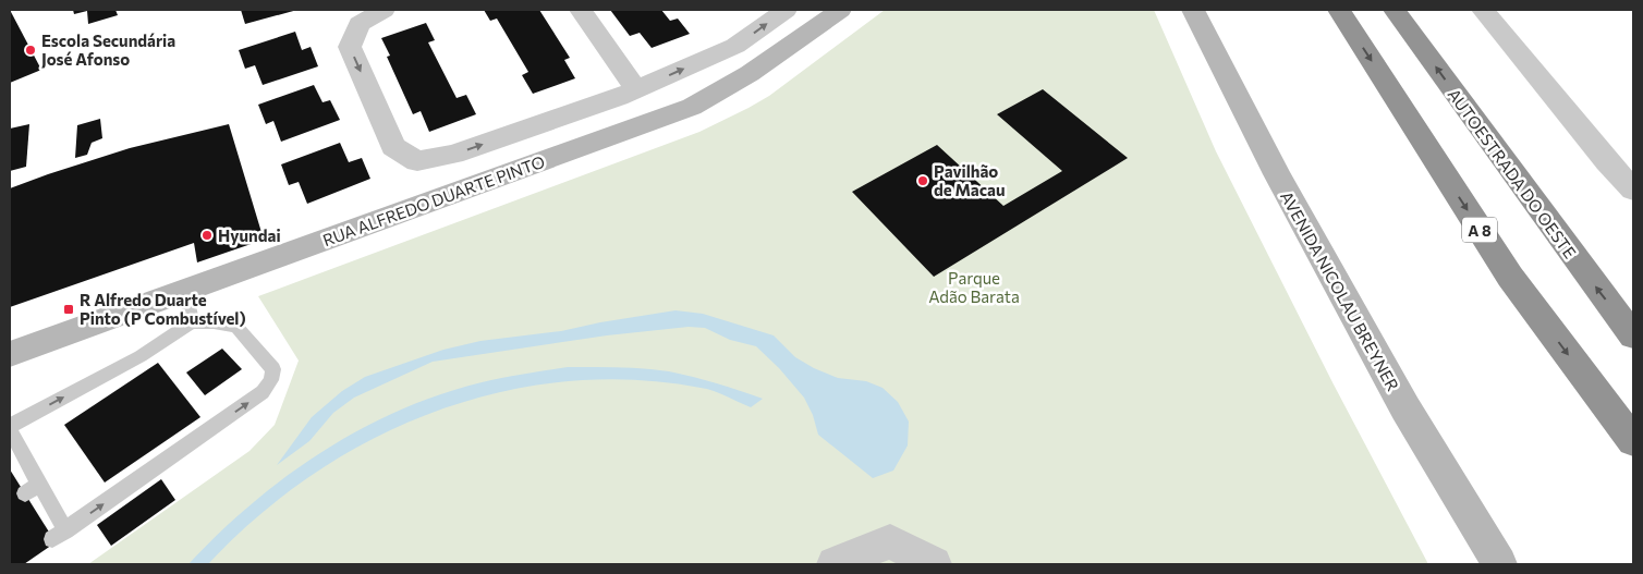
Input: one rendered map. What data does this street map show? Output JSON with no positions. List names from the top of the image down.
{
  "streets": {
    "highway": ["AUTOESTRADA DO OESTE", "A 8"],
    "street": ["RUA ALFREDO DUARTE PINTO", "AVENIDA NICOLAU BREYNER"]
  },
  "parks": ["Parque Adão Barata"],
  "places": {
    "other": ["Escola Secundária José Afonso", "Pavilhão de Macau", "Hyundai"],
    "transit": ["R Alfredo Duarte Pinto (P Combustível)"]
  }
}
